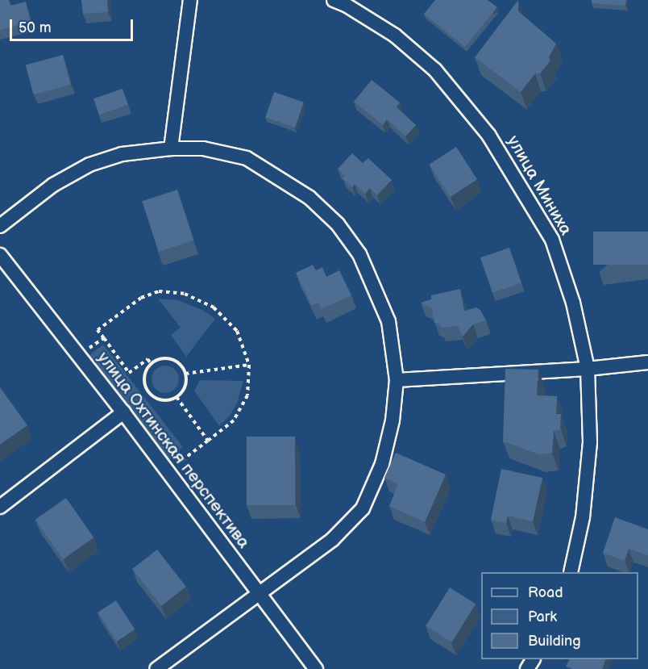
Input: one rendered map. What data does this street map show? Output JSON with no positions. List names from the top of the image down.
{
  "streets": {
    "street": ["улица Миниха", "улица Охтинская перспектива"]
  },
  "legend": ["Road", "Park", "Building"],
  "scale_bar": "50 m"
}
